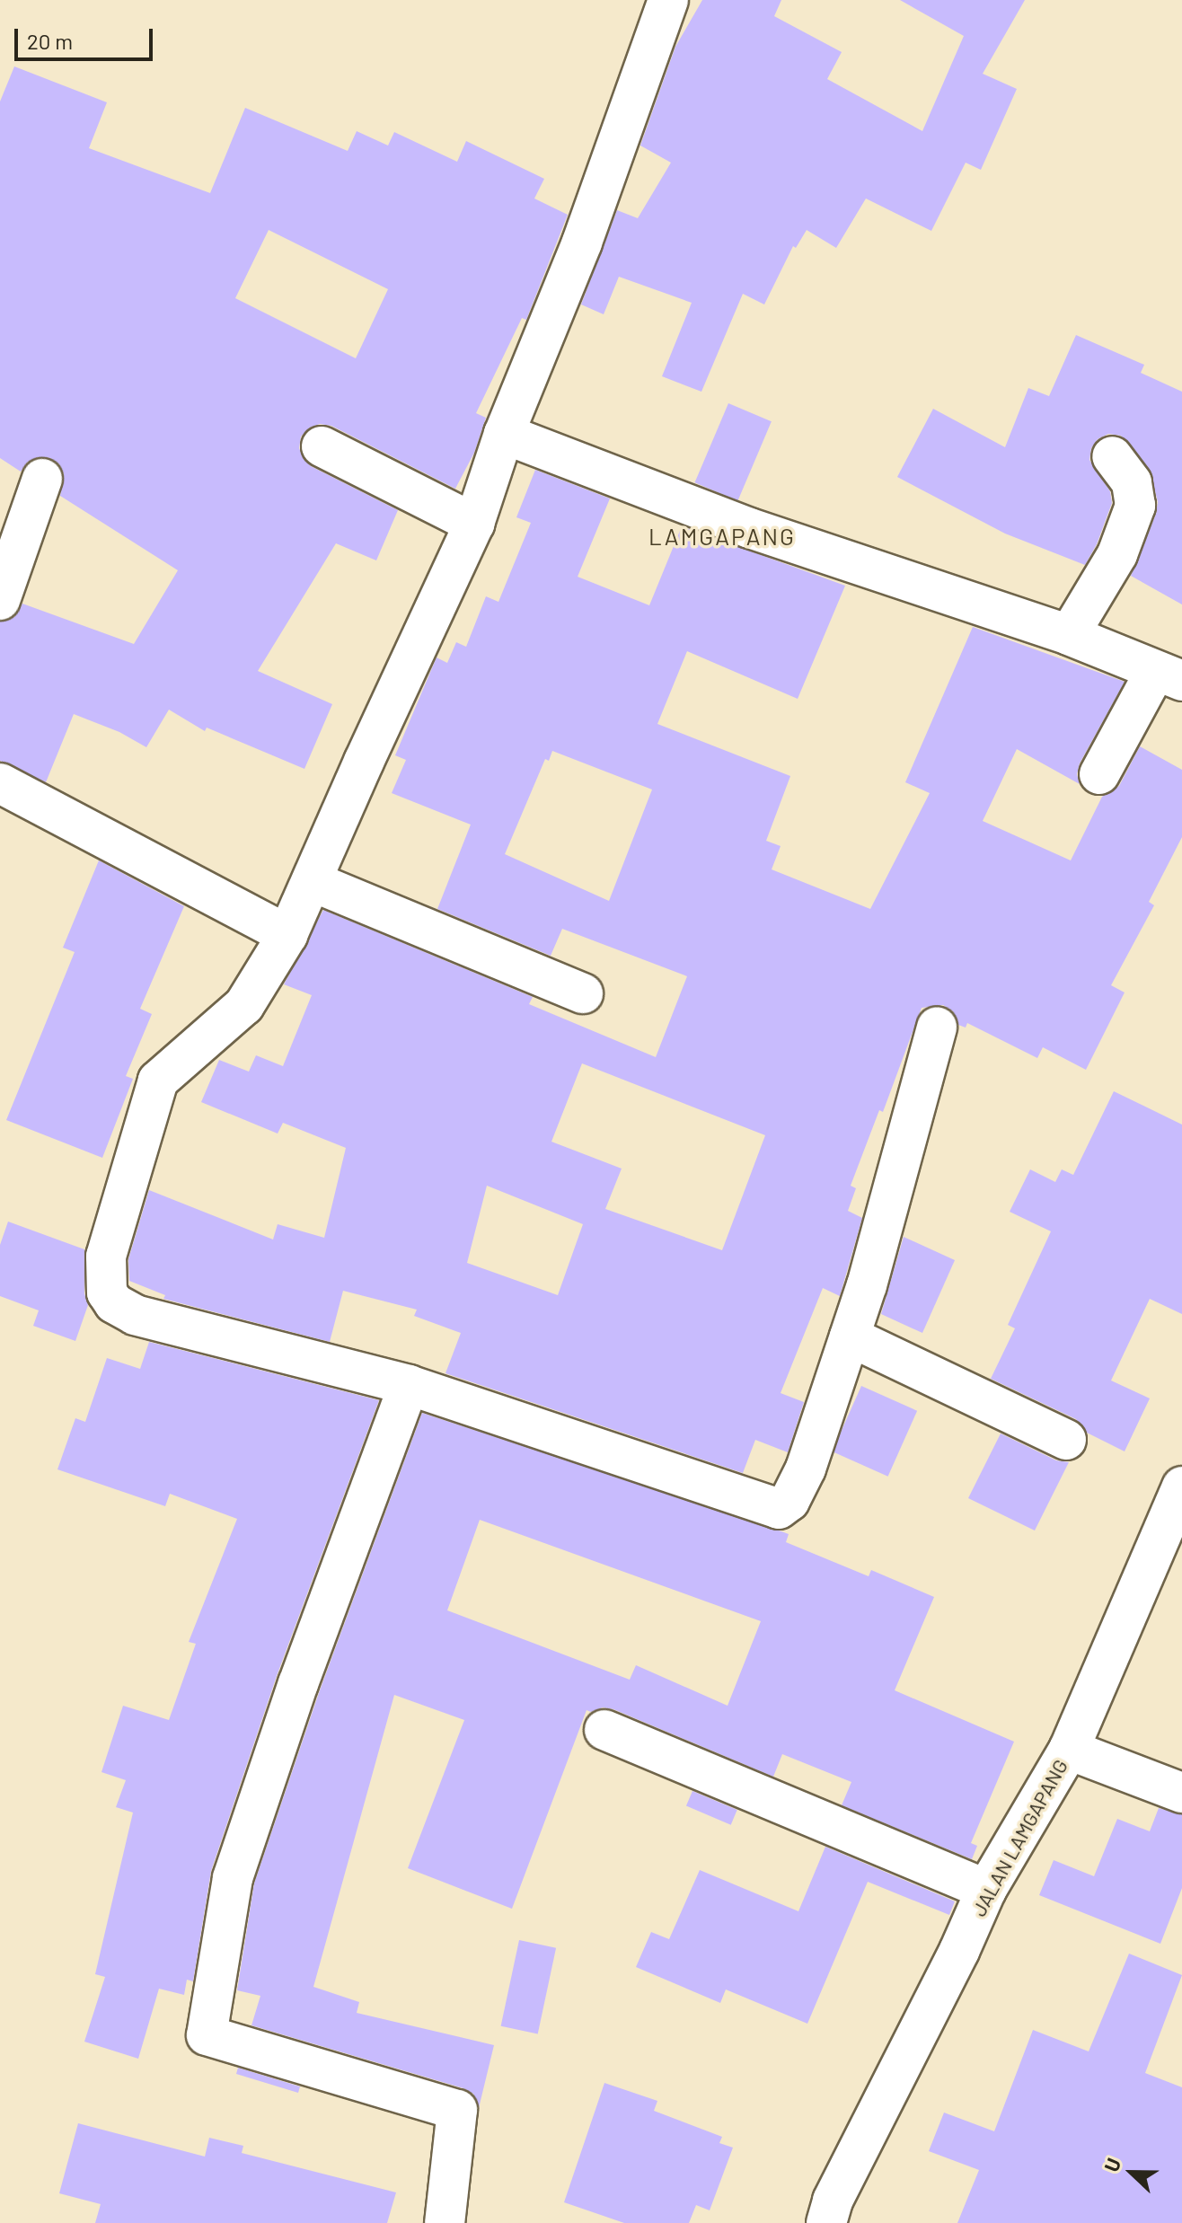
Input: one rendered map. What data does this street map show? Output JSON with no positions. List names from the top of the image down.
{
  "streets": {
    "street": ["JALAN LAMGAPANG"]
  },
  "districts": ["LAMGAPANG"],
  "scale_bar": "20 m",
  "north": "left"
}
